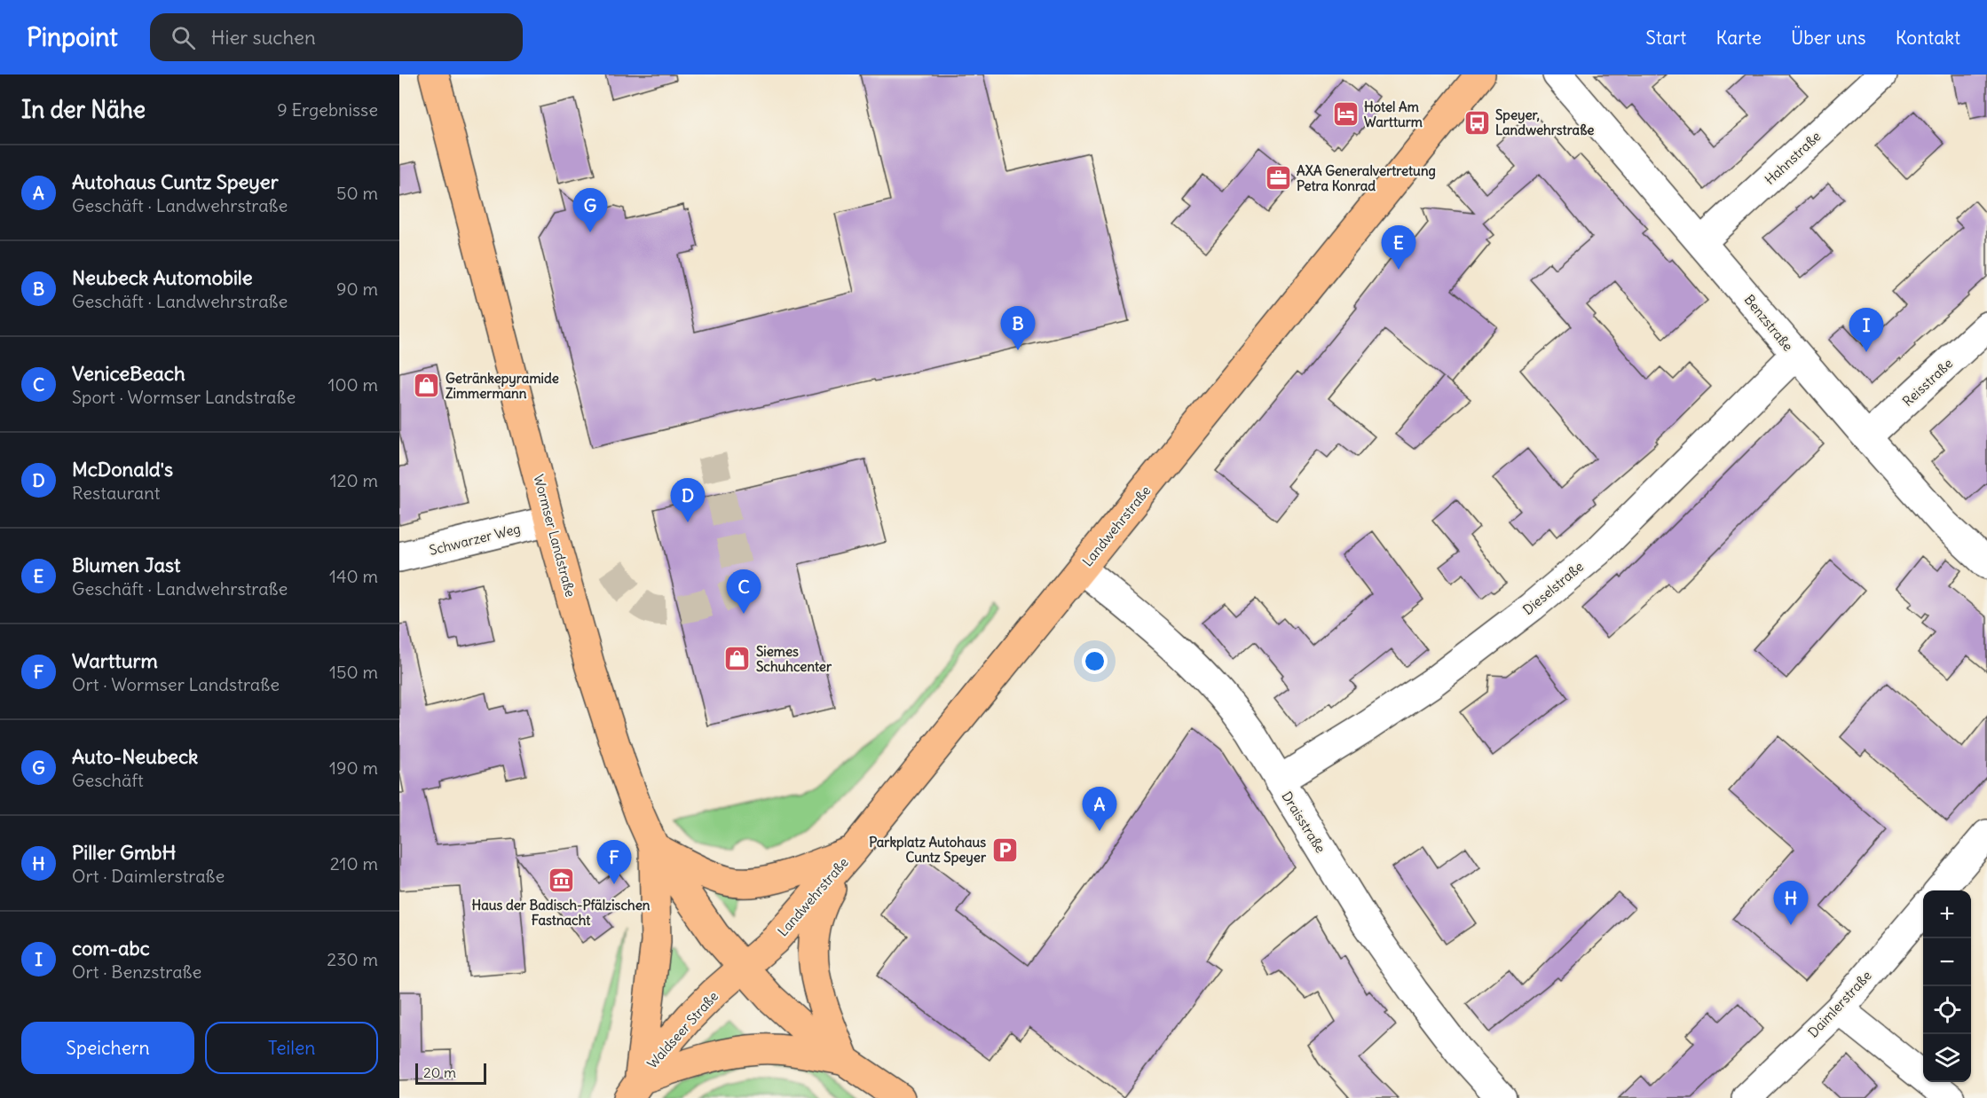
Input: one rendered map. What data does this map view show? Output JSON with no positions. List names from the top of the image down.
{
  "streets": {
    "main road": ["Landwehrstraße", "Wormser Landstraße", "Waldseer Straße"],
    "street": [
      "Hahnstraße",
      "Benzstraße",
      "Reisstraße",
      "Schwarzer Weg",
      "Dieselstraße",
      "Draisstraße",
      "Daimlerstraße"
    ]
  },
  "crossings": [
    ["Hahnstraße", "Benzstraße"],
    ["Benzstraße", "Reisstraße"],
    ["Benzstraße", "Dieselstraße"],
    ["Landwehrstraße", "Wormser Landstraße"],
    ["Landwehrstraße", "Draisstraße"],
    ["Landwehrstraße", "Waldseer Straße"],
    ["Wormser Landstraße", "Schwarzer Weg"],
    ["Wormser Landstraße", "Waldseer Straße"],
    ["Dieselstraße", "Draisstraße"]
  ],
  "places": {
    "hotel": ["Hotel Am Wartturm"],
    "bus stop": ["Speyer, Landwehrstraße"],
    "office": ["AXA Generalvertretung Petra Konrad"],
    "shop": ["Getränkepyramide Zimmermann", "Siemes Schuhcenter"],
    "parking": ["Parkplatz Autohaus Cuntz Speyer"],
    "museum": ["Haus der Badisch-Pfälzischen Fastnacht"]
  },
  "scale_bar": "20 m",
  "page": {
    "header": "Pinpoint",
    "search": "Hier suchen",
    "nav": [
      "Start",
      "Karte",
      "Über uns",
      "Kontakt"
    ],
    "heading": ["In der Nähe", "9 Ergebnisse"],
    "list": [
      {
        "mark": "A",
        "name": "Autohaus Cuntz Speyer",
        "note": "Geschäft · Landwehrstraße",
        "value": "50 m"
      },
      {
        "mark": "B",
        "name": "Neubeck Automobile",
        "note": "Geschäft · Landwehrstraße",
        "value": "90 m"
      },
      {
        "mark": "C",
        "name": "VeniceBeach",
        "note": "Sport · Wormser Landstraße",
        "value": "100 m"
      },
      {
        "mark": "D",
        "name": "McDonald's",
        "note": "Restaurant",
        "value": "120 m"
      },
      {
        "mark": "E",
        "name": "Blumen Jast",
        "note": "Geschäft · Landwehrstraße",
        "value": "140 m"
      },
      {
        "mark": "F",
        "name": "Wartturm",
        "note": "Ort · Wormser Landstraße",
        "value": "150 m"
      },
      {
        "mark": "G",
        "name": "Auto-Neubeck",
        "note": "Geschäft",
        "value": "190 m"
      },
      {
        "mark": "H",
        "name": "Piller GmbH",
        "note": "Ort · Daimlerstraße",
        "value": "210 m"
      },
      {
        "mark": "I",
        "name": "com-abc",
        "note": "Ort · Benzstraße",
        "value": "230 m"
      }
    ],
    "pins": [
      "G",
      "E",
      "B",
      "I",
      "D",
      "C",
      "A",
      "F",
      "H"
    ],
    "map_buttons": ["+", "−"],
    "buttons": ["Speichern", "Teilen"],
    "scale": "20 m"
  }
}
